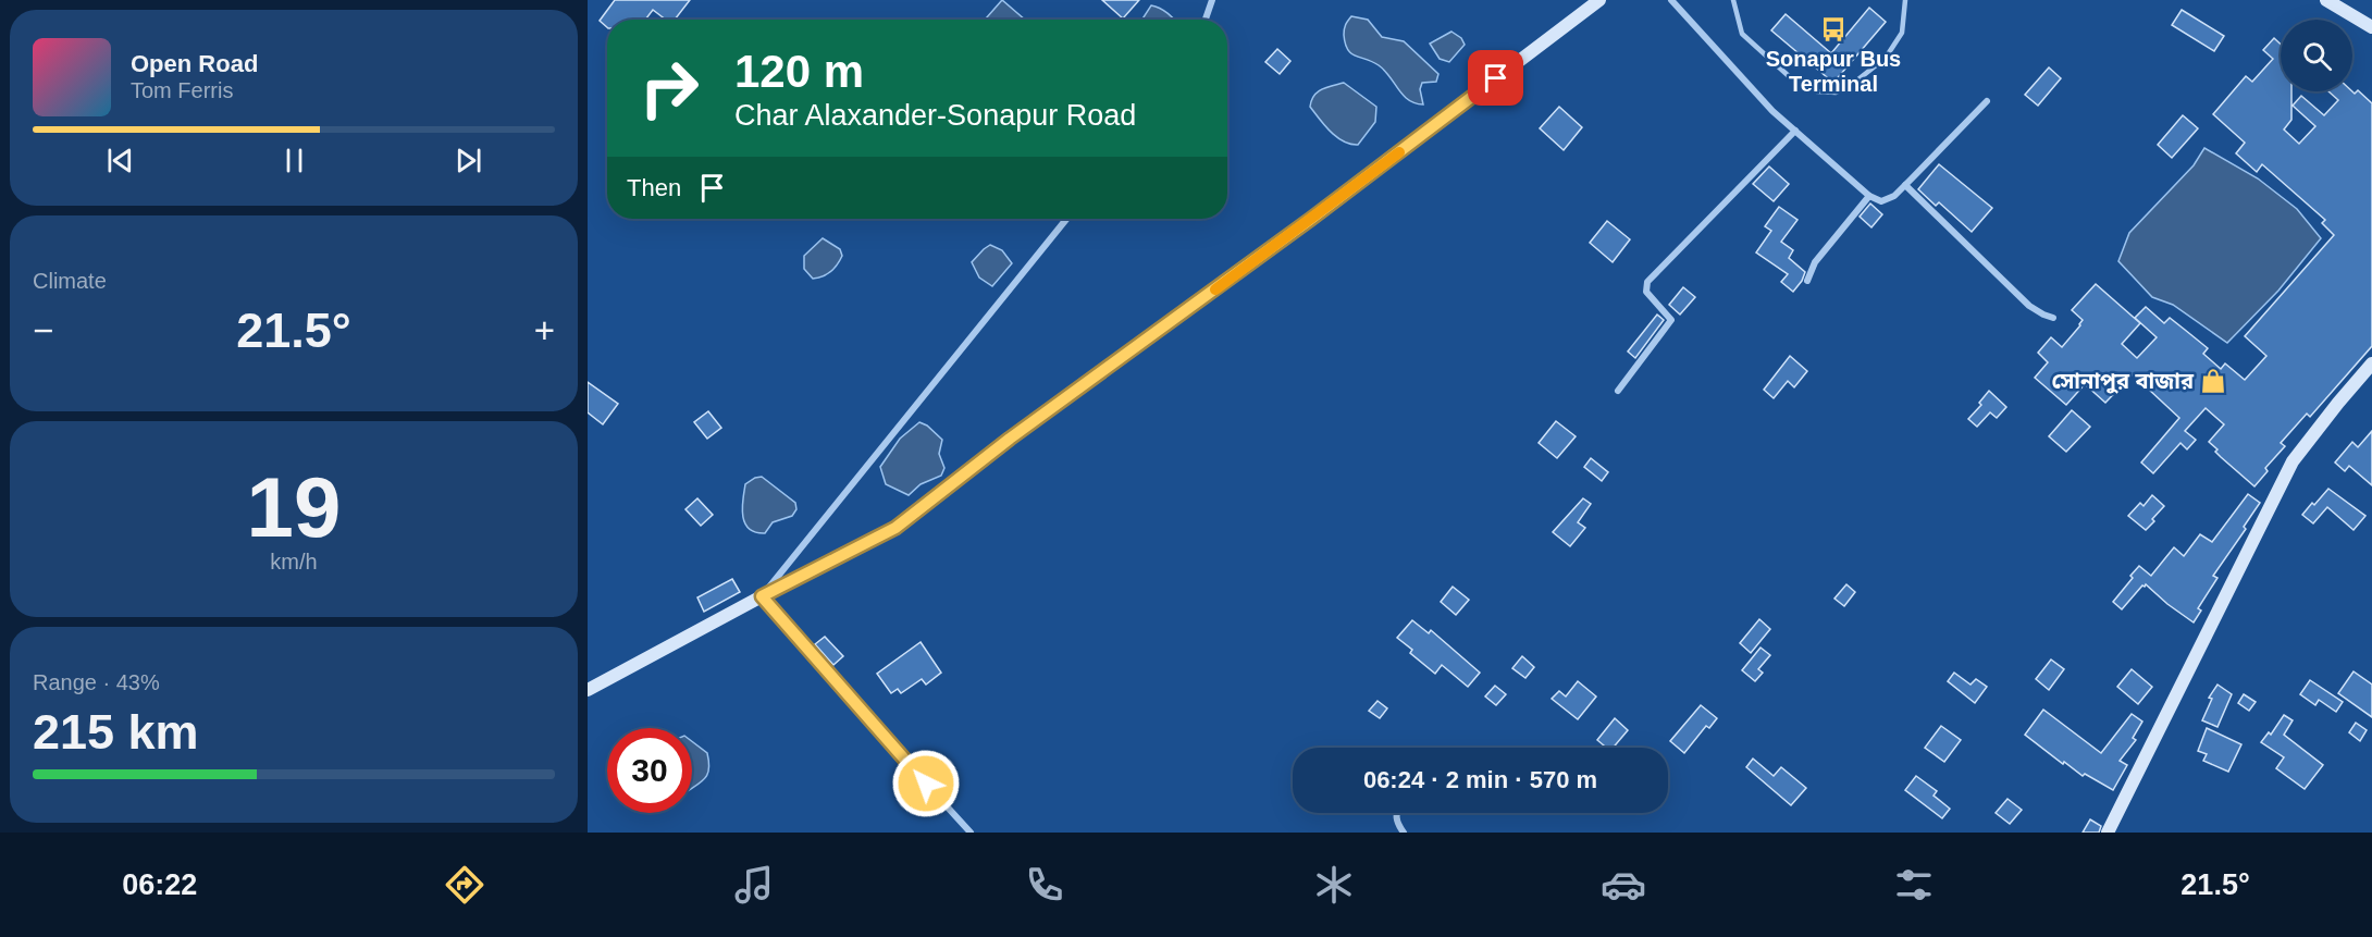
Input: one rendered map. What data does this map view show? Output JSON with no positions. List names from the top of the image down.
{
  "places": {
    "bus stop": ["Sonapur Bus Terminal"],
    "shop": ["সোনাপুর বাজার"]
  },
  "page": {
    "turn": ["120 m", "Char Alaxander-Sonapur Road"],
    "song": ["Open Road", "Tom Ferris"],
    "then": "Then",
    "tile": [
      "Climate",
      ["19", "km/h"],
      ["Range · 43%", "215 km"]
    ],
    "heat": ["−", "21.5°", "+"],
    "limit": "30",
    "trip": "06:24 · 2 min · 570 m",
    "tabs": ["06:22", "21.5°"]
  }
}
